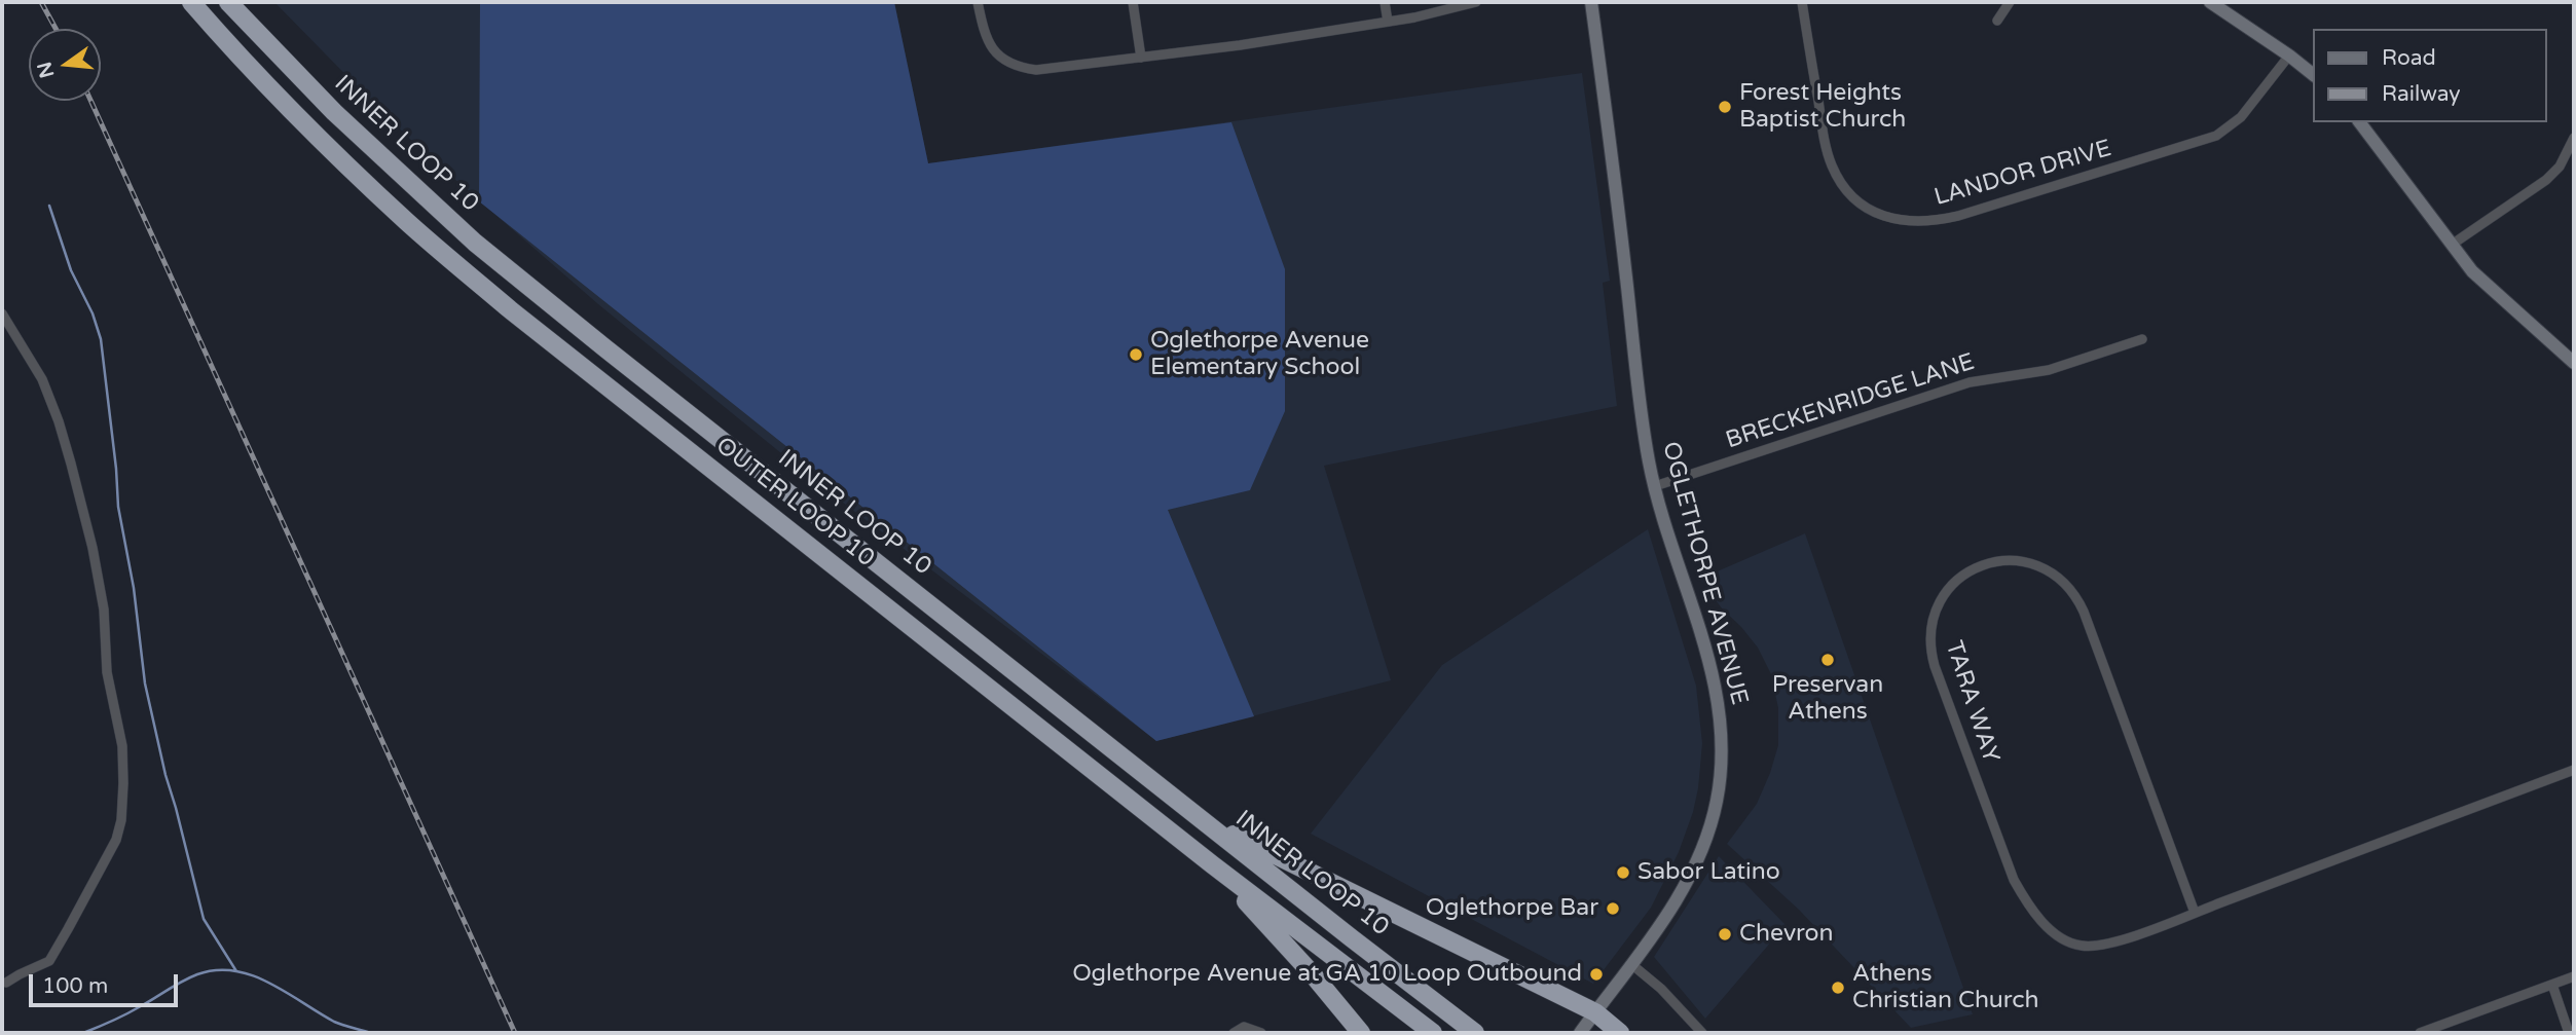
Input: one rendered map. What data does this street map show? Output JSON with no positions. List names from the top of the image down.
{
  "streets": {
    "highway": ["INNER LOOP 10", "OUTER LOOP 10"],
    "main road": ["OGLETHORPE AVENUE"],
    "street": ["LANDOR DRIVE", "BRECKENRIDGE LANE", "TARA WAY"]
  },
  "crossings": [
    ["BRECKENRIDGE LANE", "OGLETHORPE AVENUE"]
  ],
  "places": [
    "Forest Heights Baptist Church",
    "Oglethorpe Avenue Elementary School",
    "Preservan Athens",
    "Sabor Latino",
    "Oglethorpe Bar",
    "Chevron",
    "Oglethorpe Avenue at GA 10 Loop Outbound",
    "Athens Christian Church"
  ],
  "legend": ["Road", "Railway"],
  "scale_bar": "100 m",
  "north": "left"
}
